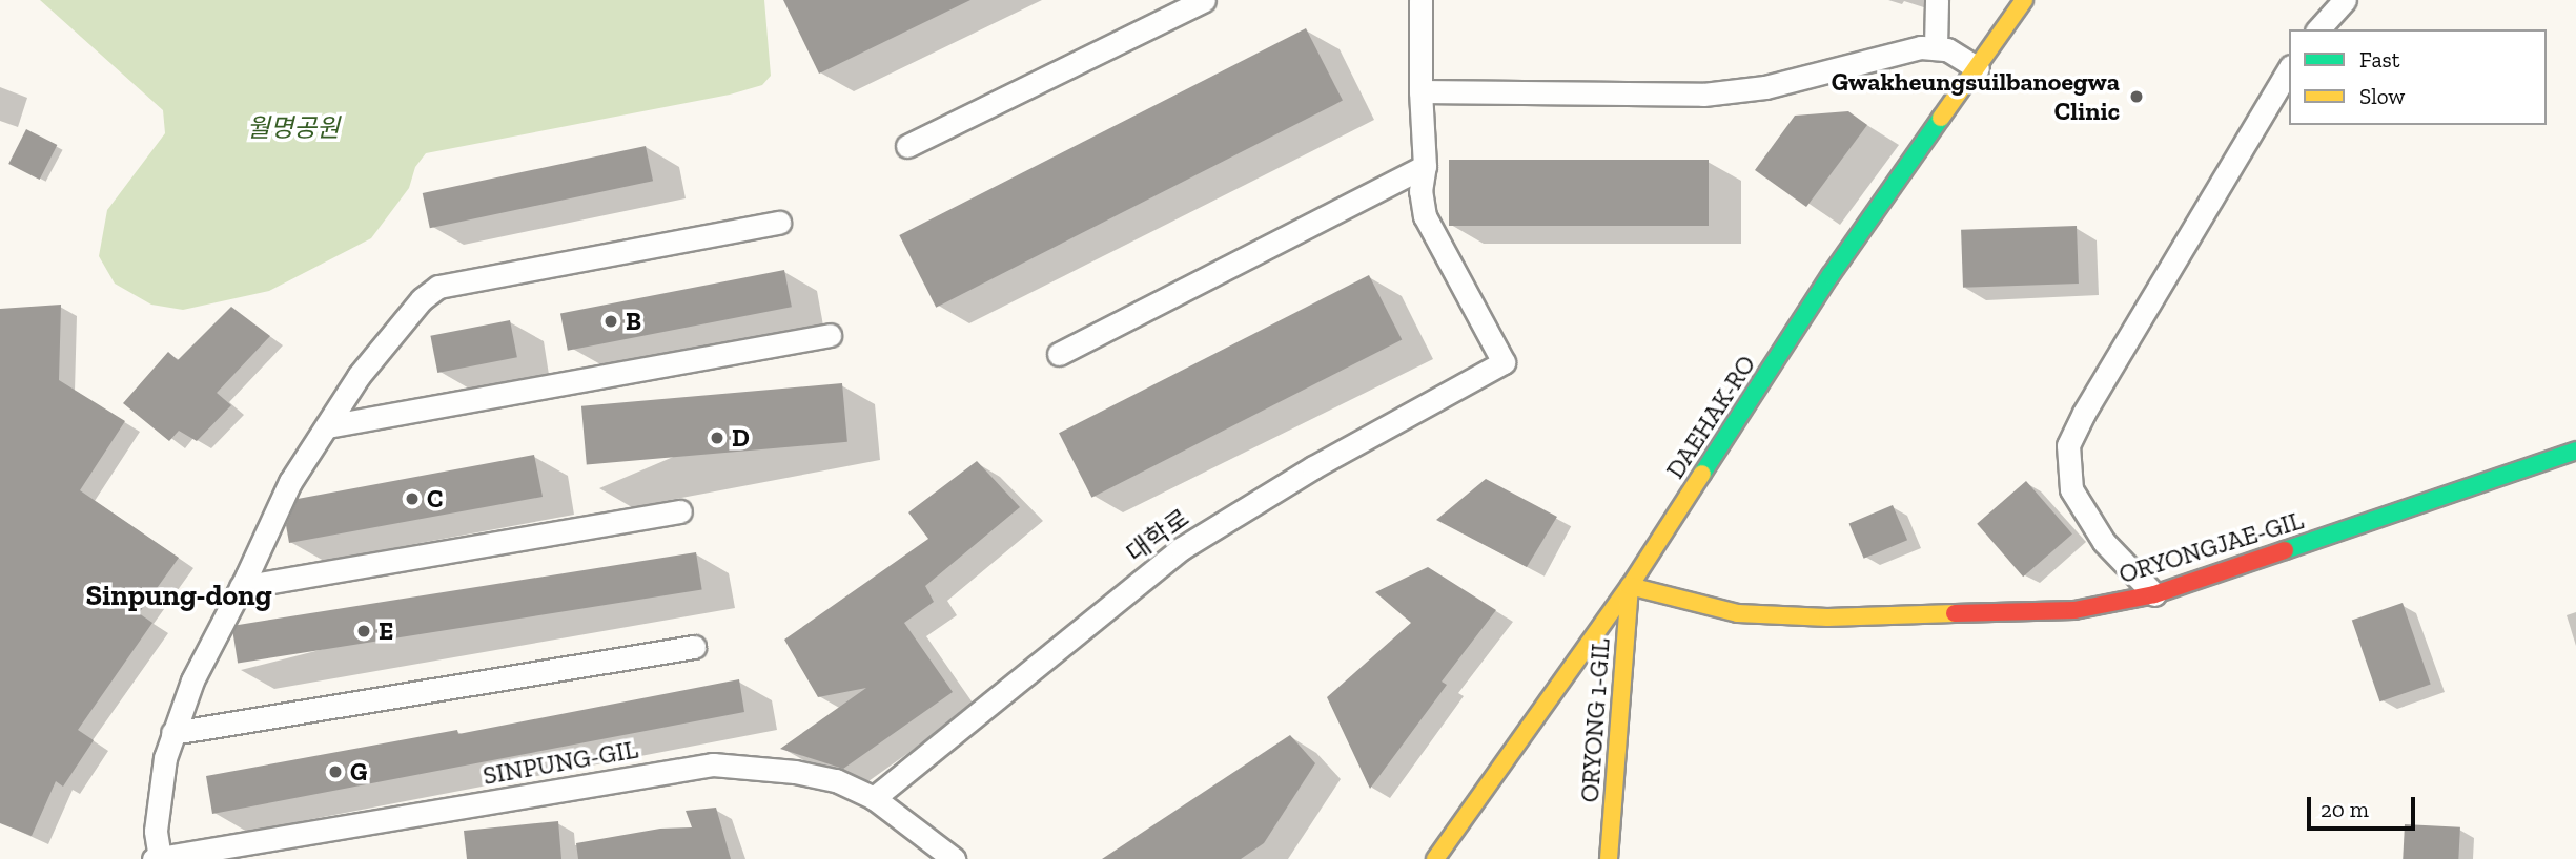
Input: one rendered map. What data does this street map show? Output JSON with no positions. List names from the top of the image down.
{
  "streets": {
    "street": ["DAEHAK-RO", "ORYONGJAE-GIL", "ORYONG 1-GIL"],
    "lane": ["대학로", "SINPUNG-GIL"]
  },
  "crossings": [
    ["DAEHAK-RO", "ORYONGJAE-GIL"],
    ["DAEHAK-RO", "ORYONG 1-GIL"],
    ["대학로", "SINPUNG-GIL"],
    ["ORYONGJAE-GIL", "ORYONG 1-GIL"]
  ],
  "districts": ["Sinpung-dong"],
  "parks": ["월명공원"],
  "places": [
    "Gwakheungsuilbanoegwa Clinic",
    "B",
    "D",
    "C",
    "E",
    "G"
  ],
  "legend": ["Fast", "Slow"],
  "scale_bar": "20 m"
}
